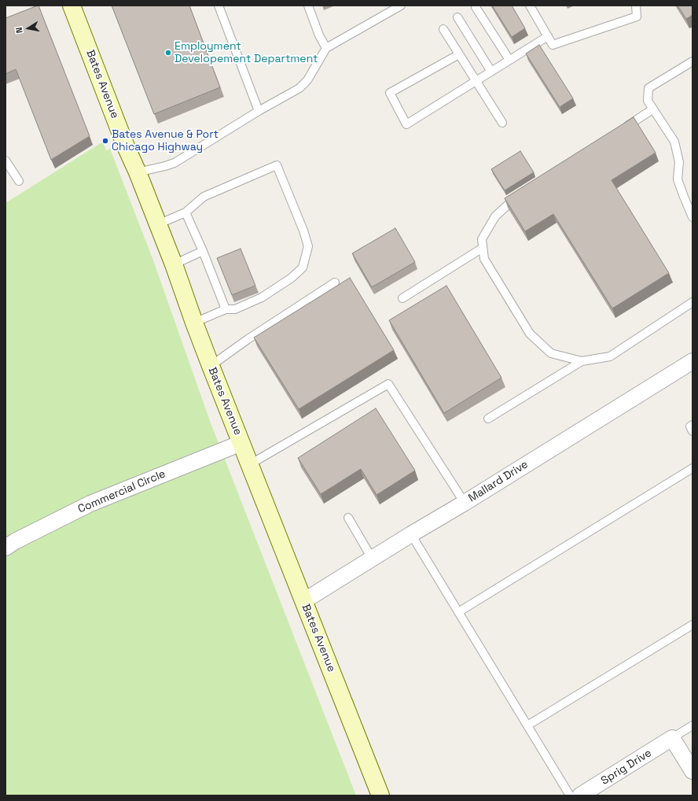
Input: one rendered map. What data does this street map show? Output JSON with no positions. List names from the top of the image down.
{
  "streets": {
    "street": [
      "Bates Avenue",
      "Mallard Drive",
      "Commercial Circle",
      "Sprig Drive"
    ]
  },
  "crossings": [
    ["Bates Avenue", "Mallard Drive"],
    ["Bates Avenue", "Commercial Circle"]
  ],
  "places": ["Employment Developement Department", "Bates Avenue & Port Chicago Highway"],
  "north": "left"
}
